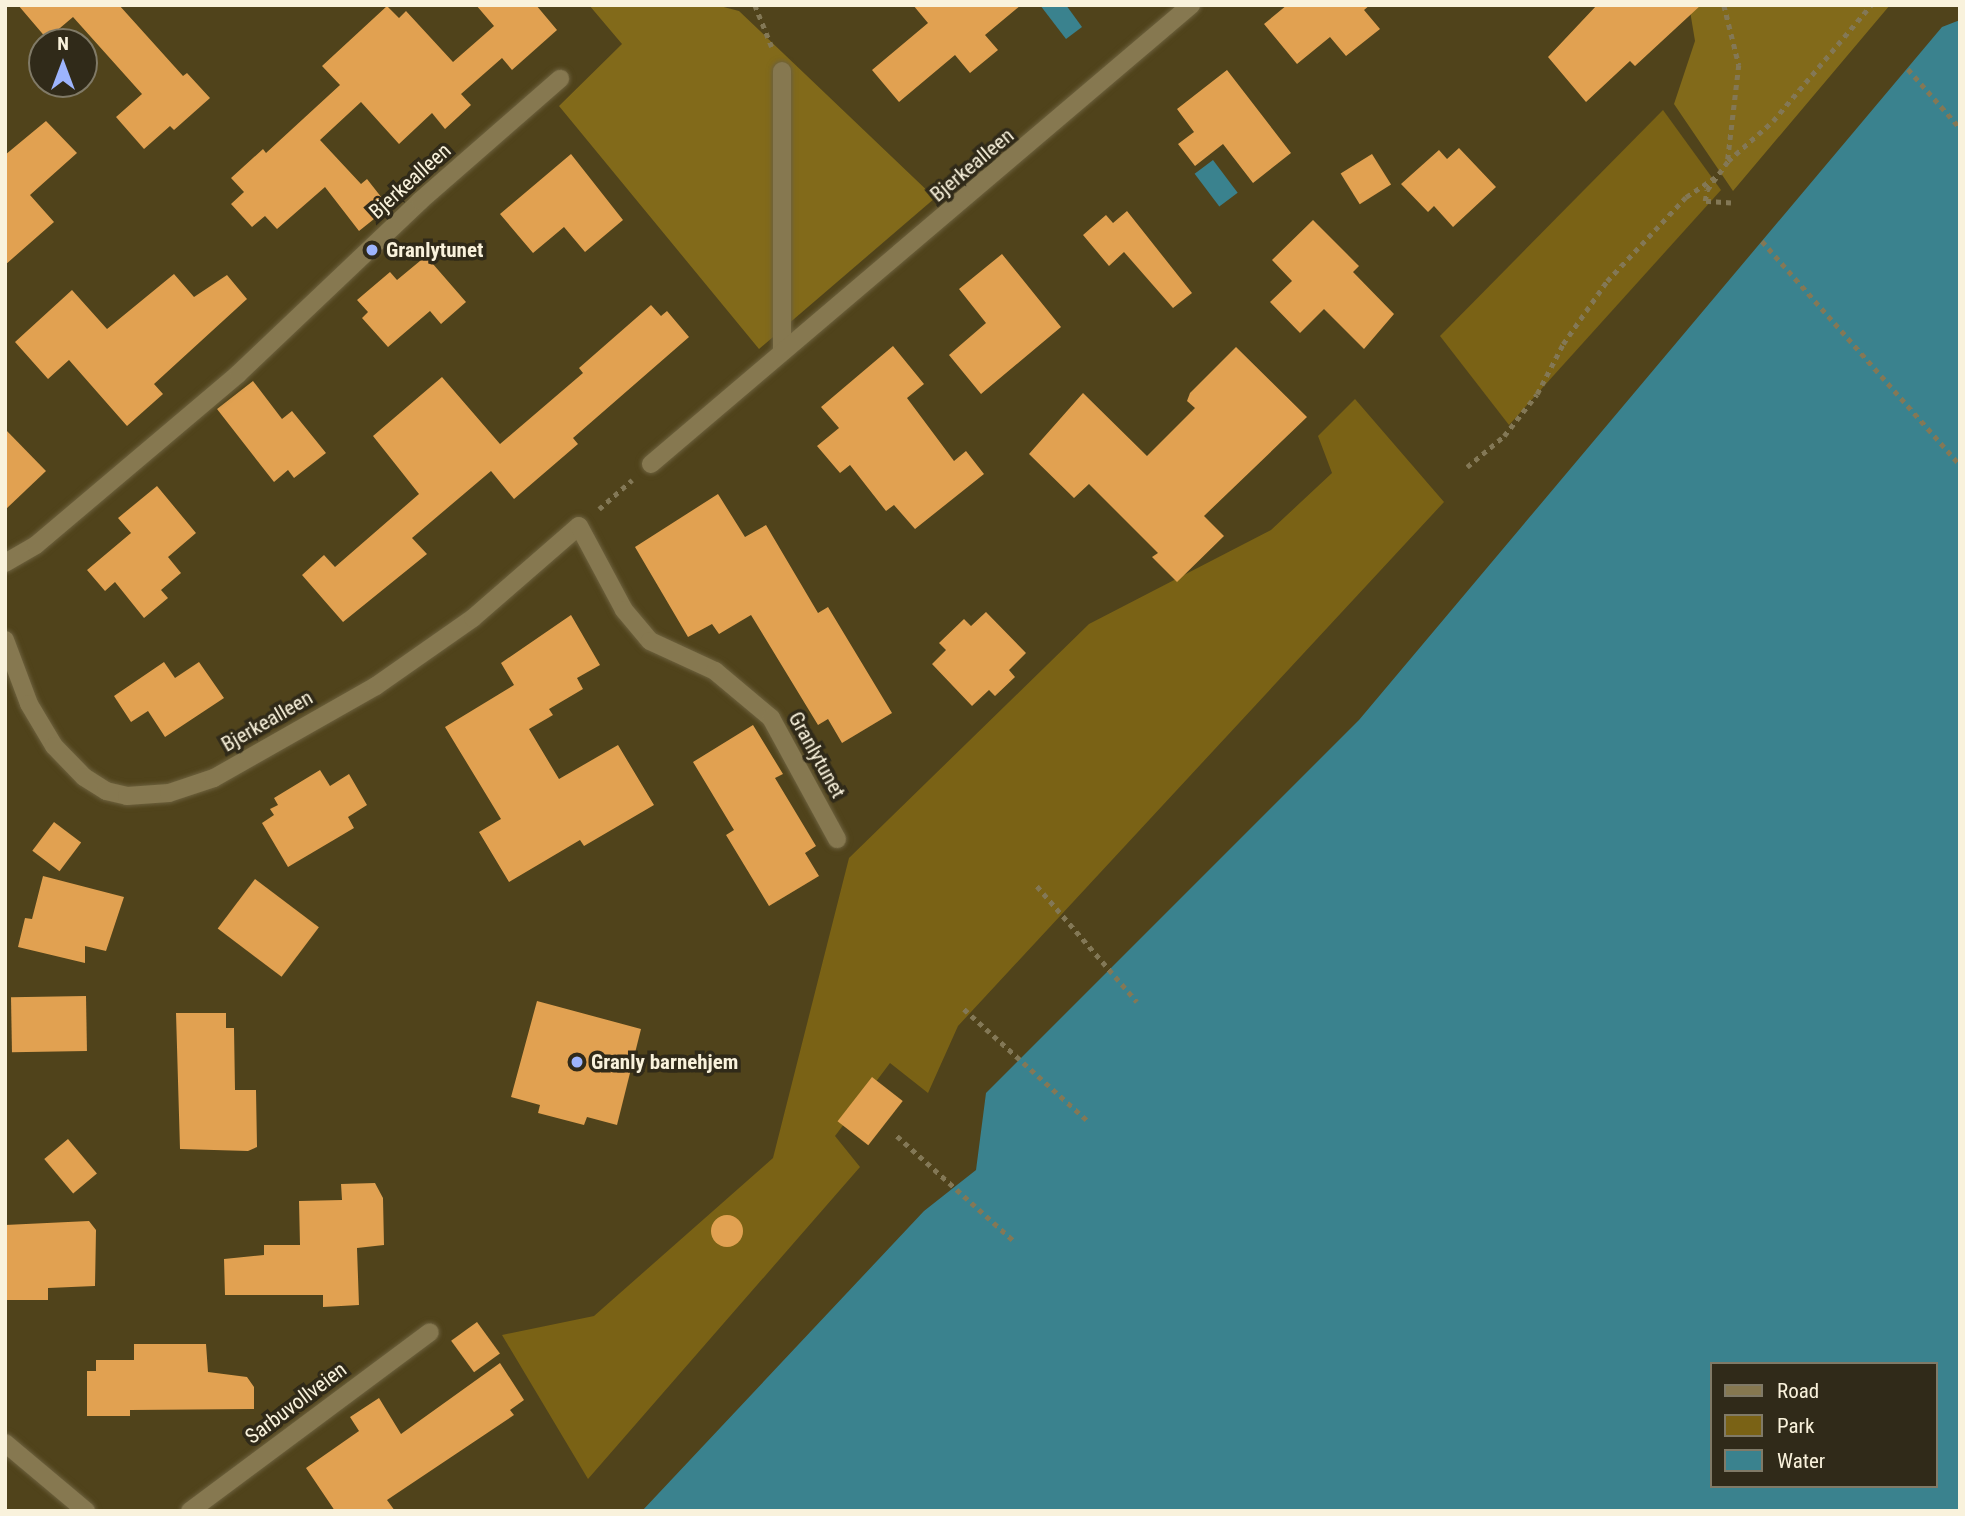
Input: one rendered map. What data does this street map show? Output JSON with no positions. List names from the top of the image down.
{
  "streets": {
    "street": ["Bjerkealleen", "Granlytunet", "Sarbuvollveien"]
  },
  "crossings": [
    ["Bjerkealleen", "Granlytunet"]
  ],
  "places": ["Granlytunet", "Granly barnehjem"],
  "legend": ["Road", "Park", "Water"],
  "north": "top"
}
